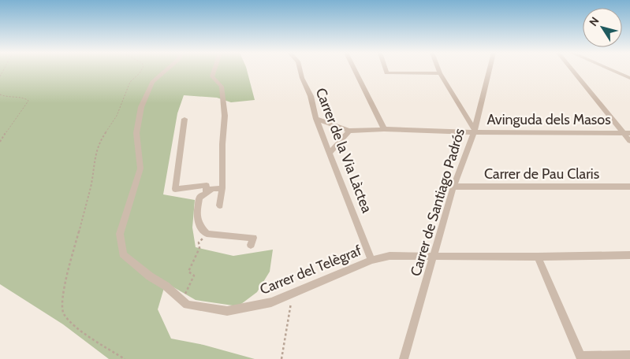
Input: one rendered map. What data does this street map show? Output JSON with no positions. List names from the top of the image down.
{
  "streets": {
    "street": [
      "Avinguda dels Masos",
      "Carrer de la Via Làctea",
      "Carrer de Pau Claris",
      "Carrer de Santiago Padrós",
      "Carrer del Telègraf"
    ]
  },
  "crossings": [
    ["Avinguda dels Masos", "Carrer de la Via Làctea"],
    ["Avinguda dels Masos", "Carrer de Santiago Padrós"],
    ["Carrer de la Via Làctea", "Carrer del Telègraf"],
    ["Carrer de Pau Claris", "Carrer de Santiago Padrós"],
    ["Carrer de Santiago Padrós", "Carrer del Telègraf"]
  ],
  "north": "top left"
}
